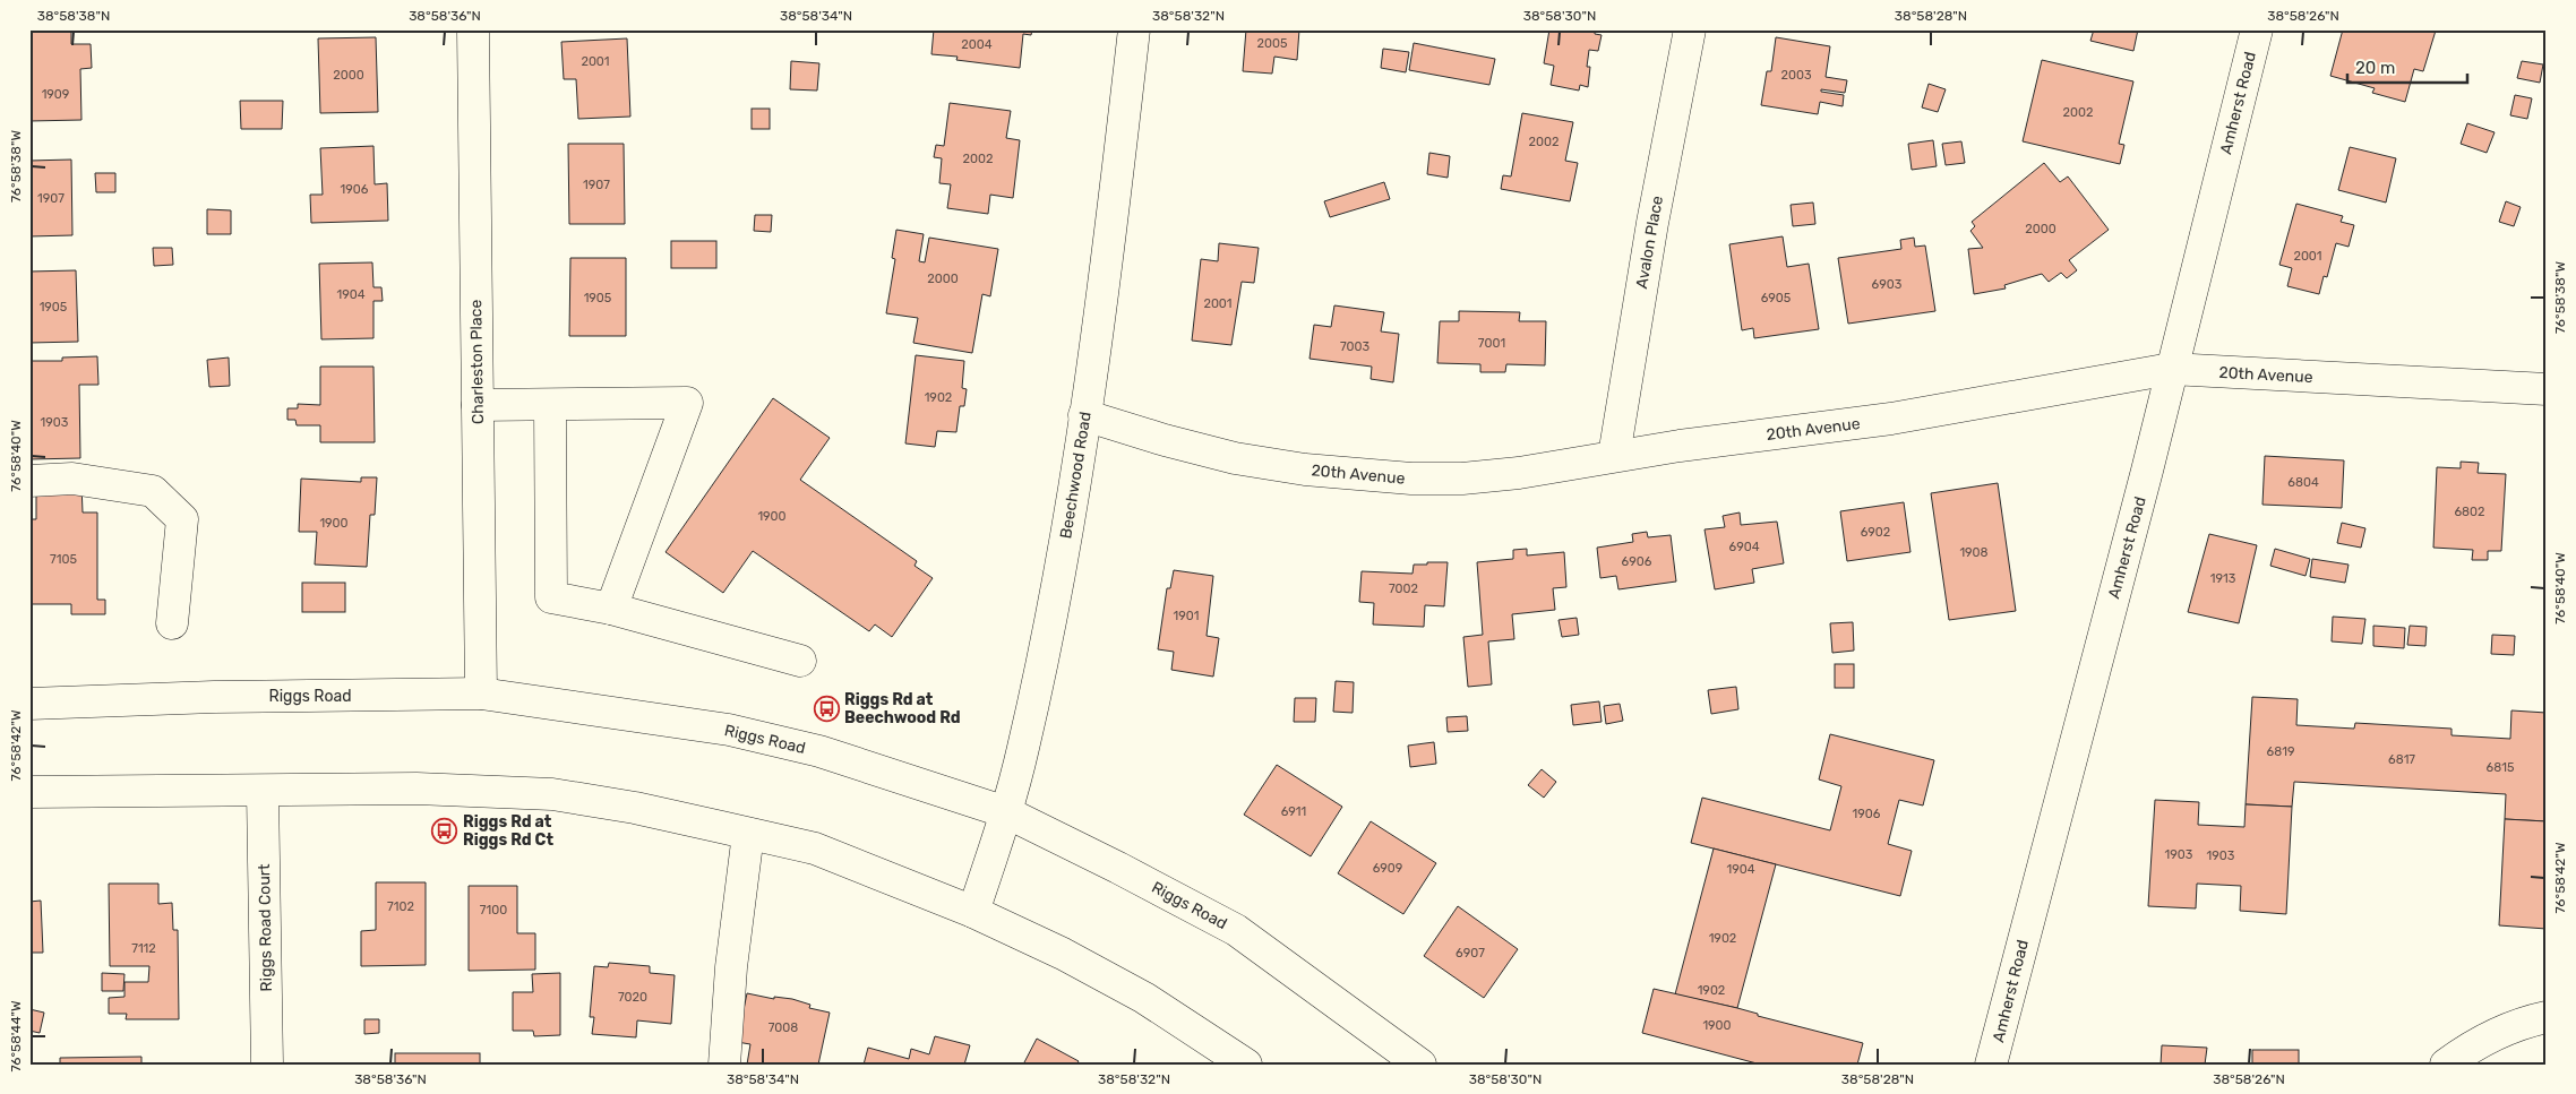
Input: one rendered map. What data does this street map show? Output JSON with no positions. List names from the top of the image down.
{
  "streets": {
    "street": [
      "Amherst Road",
      "Avalon Place",
      "Charleston Place",
      "20th Avenue",
      "Beechwood Road",
      "Riggs Road",
      "Riggs Road Court"
    ]
  },
  "crossings": [
    ["Amherst Road", "20th Avenue"],
    ["Avalon Place", "20th Avenue"],
    ["Charleston Place", "Riggs Road"],
    ["20th Avenue", "Beechwood Road"],
    ["Beechwood Road", "Riggs Road"]
  ],
  "places": {
    "bus stop": ["Riggs Rd at Beechwood Rd", "Riggs Rd at Riggs Rd Ct"]
  },
  "house_numbers": [
    "2005",
    "2004",
    "2001",
    "2000",
    "2003",
    "1909",
    "2002",
    "2002",
    "2002",
    "1907",
    "1906",
    "1907",
    "2000",
    "2001",
    "2000",
    "6903",
    "1904",
    "1905",
    "6905",
    "2001",
    "1905",
    "7001",
    "7003",
    "1902",
    "1903",
    "6804",
    "6802",
    "1900",
    "1900",
    "6902",
    "6904",
    "1908",
    "7105",
    "6906",
    "1913",
    "7002",
    "1901",
    "6819",
    "6817",
    "6815",
    "6911",
    "1906",
    "1903",
    "1903",
    "6909",
    "1904",
    "7102",
    "7100",
    "1902",
    "7112",
    "6907",
    "1902",
    "7020",
    "1900",
    "7008"
  ],
  "scale_bar": "20 m",
  "coordinates": [
    "38°58'38\"N",
    "38°58'36\"N",
    "38°58'34\"N",
    "38°58'32\"N",
    "38°58'30\"N",
    "38°58'28\"N",
    "38°58'26\"N",
    "76°58'38\"W",
    "76°58'40\"W",
    "76°58'42\"W",
    "76°58'44\"W"
  ]
}
